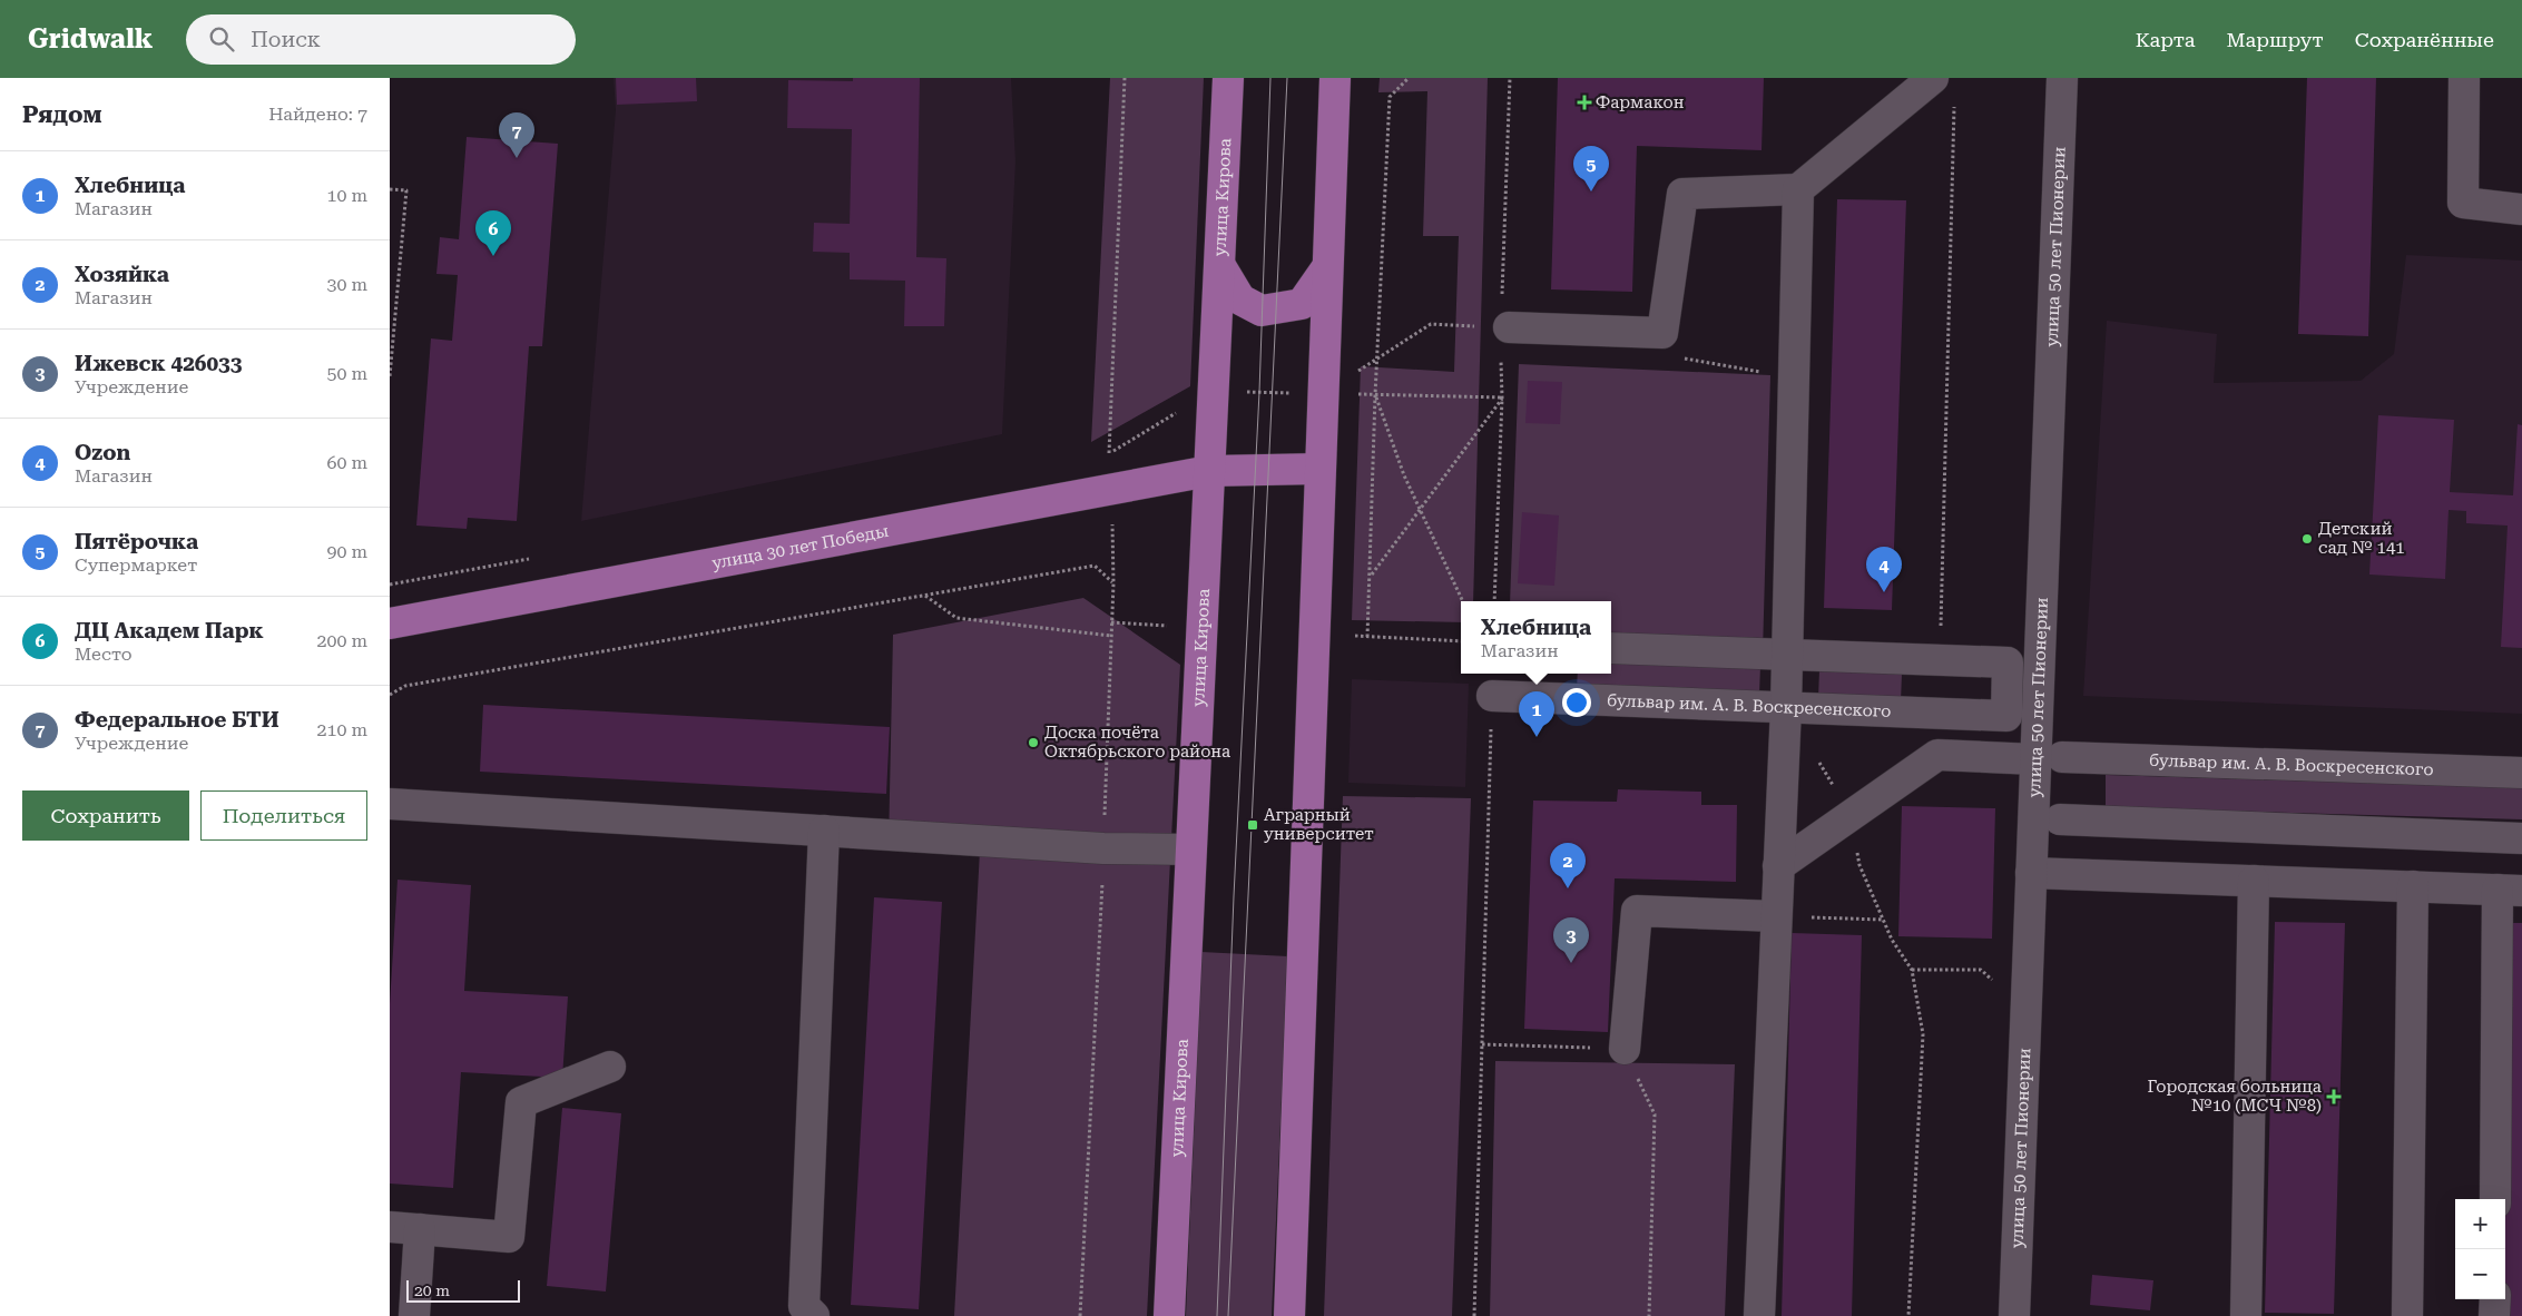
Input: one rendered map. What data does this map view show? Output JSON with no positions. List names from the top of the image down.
{
  "streets": {
    "main road": ["улица Кирова", "улица 30 лет Победы"],
    "street": ["улица 50 лет Пионерии", "бульвар им. А. В. Воскресенского"]
  },
  "crossings": [
    ["улица Кирова", "улица 30 лет Победы"],
    ["улица 50 лет Пионерии", "бульвар им. А. В. Воскресенского"]
  ],
  "places": {
    "health": ["Фармакон", "Городская больница №10 (МСЧ №8)"],
    "other": ["Детский сад № 141", "Доска почёта Октябрьского района"],
    "transit": ["Аграрный университет"]
  },
  "scale_bar": "20 m",
  "page": {
    "header": "Gridwalk",
    "search": "Поиск",
    "nav": ["Карта", "Маршрут", "Сохранённые"],
    "heading": ["Рядом", "Найдено: 7"],
    "pins": [
      "7",
      "5",
      "6",
      "4",
      "1",
      "2",
      "3"
    ],
    "list": [
      {
        "mark": "1",
        "name": "Хлебница",
        "note": "Магазин",
        "value": "10 m"
      },
      {
        "mark": "2",
        "name": "Хозяйка",
        "note": "Магазин",
        "value": "30 m"
      },
      {
        "mark": "3",
        "name": "Ижевск 426033",
        "note": "Учреждение",
        "value": "50 m"
      },
      {
        "mark": "4",
        "name": "Ozon",
        "note": "Магазин",
        "value": "60 m"
      },
      {
        "mark": "5",
        "name": "Пятёрочка",
        "note": "Супермаркет",
        "value": "90 m"
      },
      {
        "mark": "6",
        "name": "ДЦ Академ Парк",
        "note": "Место",
        "value": "200 m"
      },
      {
        "mark": "7",
        "name": "Федеральное БТИ",
        "note": "Учреждение",
        "value": "210 m"
      }
    ],
    "popup": ["Хлебница", "Магазин"],
    "buttons": ["Сохранить", "Поделиться"],
    "map_buttons": ["+", "−"],
    "scale": "20 m"
  }
}
